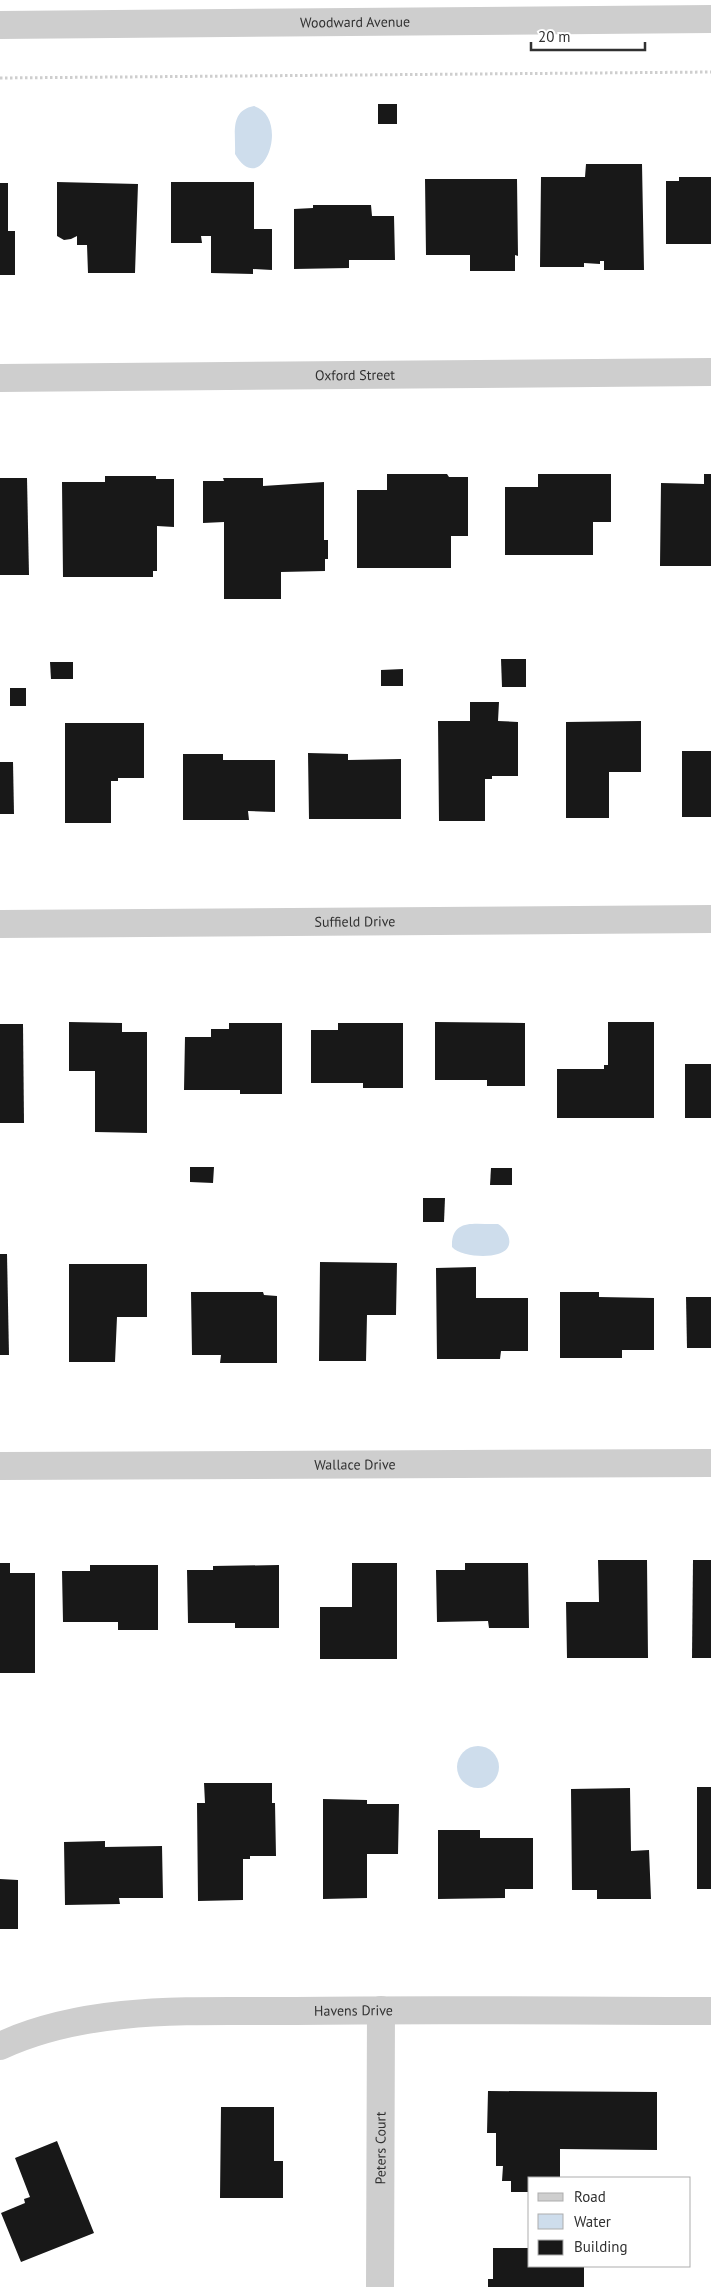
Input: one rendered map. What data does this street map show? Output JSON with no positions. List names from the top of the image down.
{
  "streets": {
    "street": [
      "Woodward Avenue",
      "Oxford Street",
      "Suffield Drive",
      "Wallace Drive",
      "Havens Drive",
      "Peters Court"
    ]
  },
  "crossings": [
    ["Havens Drive", "Peters Court"]
  ],
  "legend": ["Road", "Water", "Building"],
  "scale_bar": "20 m"
}
